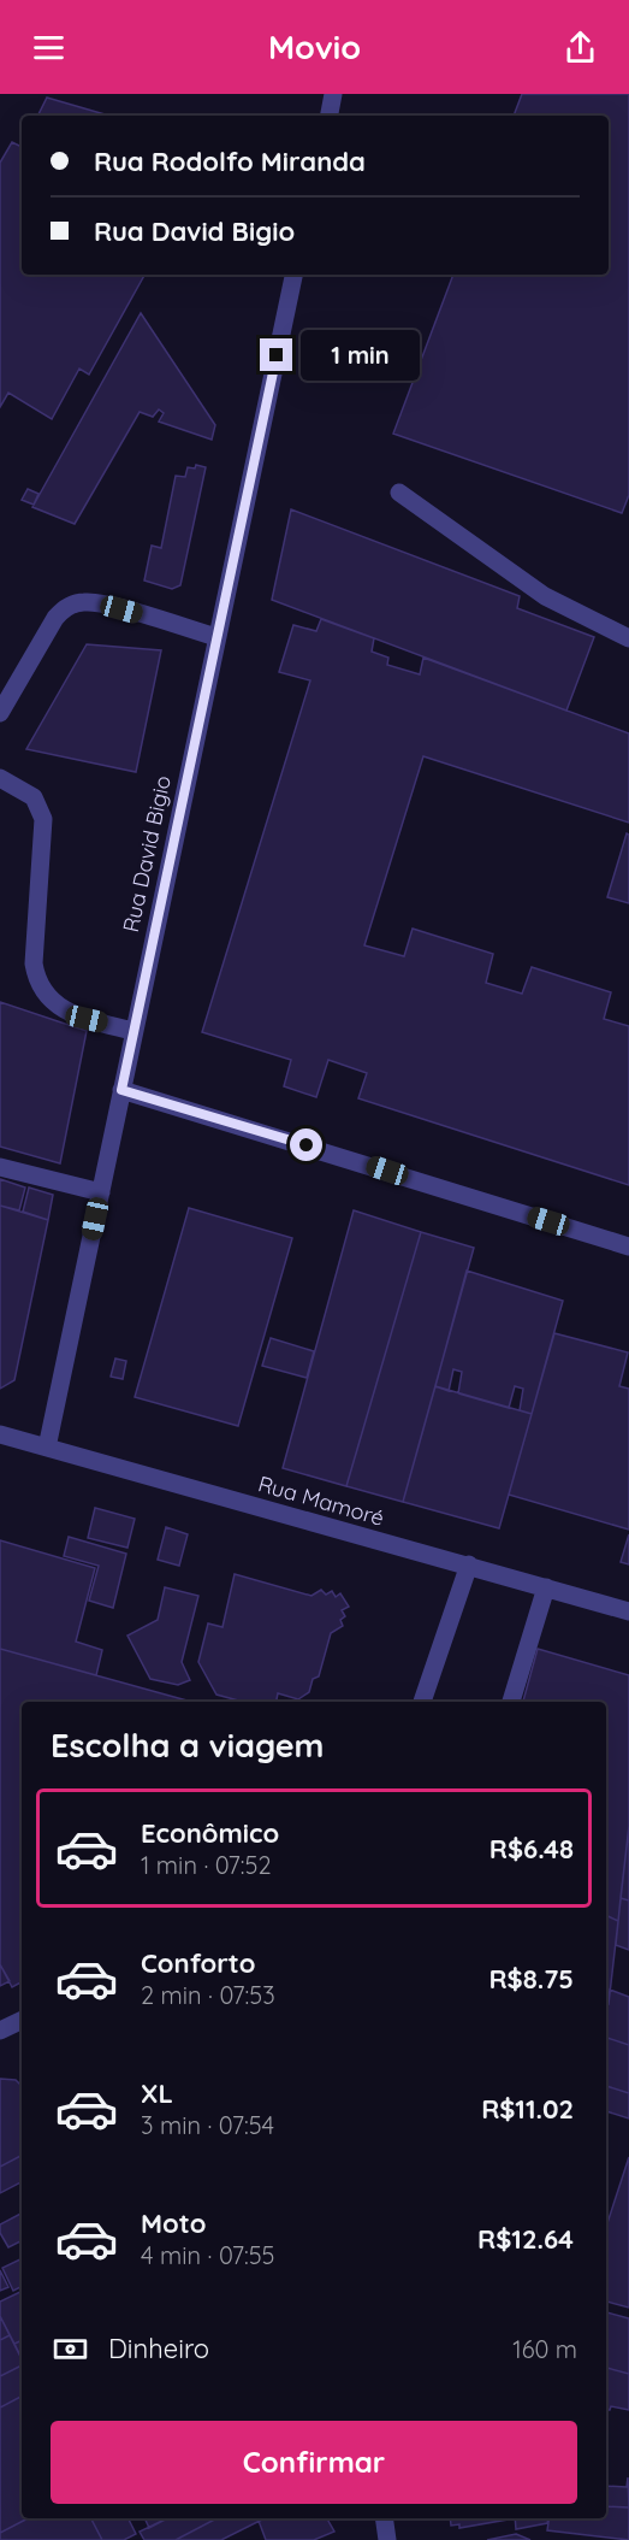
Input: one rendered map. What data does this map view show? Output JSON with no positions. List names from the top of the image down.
{
  "streets": {
    "street": ["Rua David Bigio", "Rua Mamoré"]
  },
  "crossings": [
    ["Rua David Bigio", "Rua Mamoré"]
  ],
  "page": {
    "header": "Movio",
    "banner": ["Rua Rodolfo Miranda", "Rua David Bigio"],
    "bubble": "1 min",
    "heading": "Escolha a viagem",
    "list": [
      {
        "name": "Econômico",
        "note": "1 min · 07:52",
        "value": "R$6.48"
      },
      {
        "name": "Conforto",
        "note": "2 min · 07:53",
        "value": "R$8.75"
      },
      {
        "name": "XL",
        "note": "3 min · 07:54",
        "value": "R$11.02"
      },
      {
        "name": "Moto",
        "note": "4 min · 07:55",
        "value": "R$12.64"
      }
    ],
    "pay": ["Dinheiro", "160 m"],
    "buttons": "Confirmar"
  }
}
